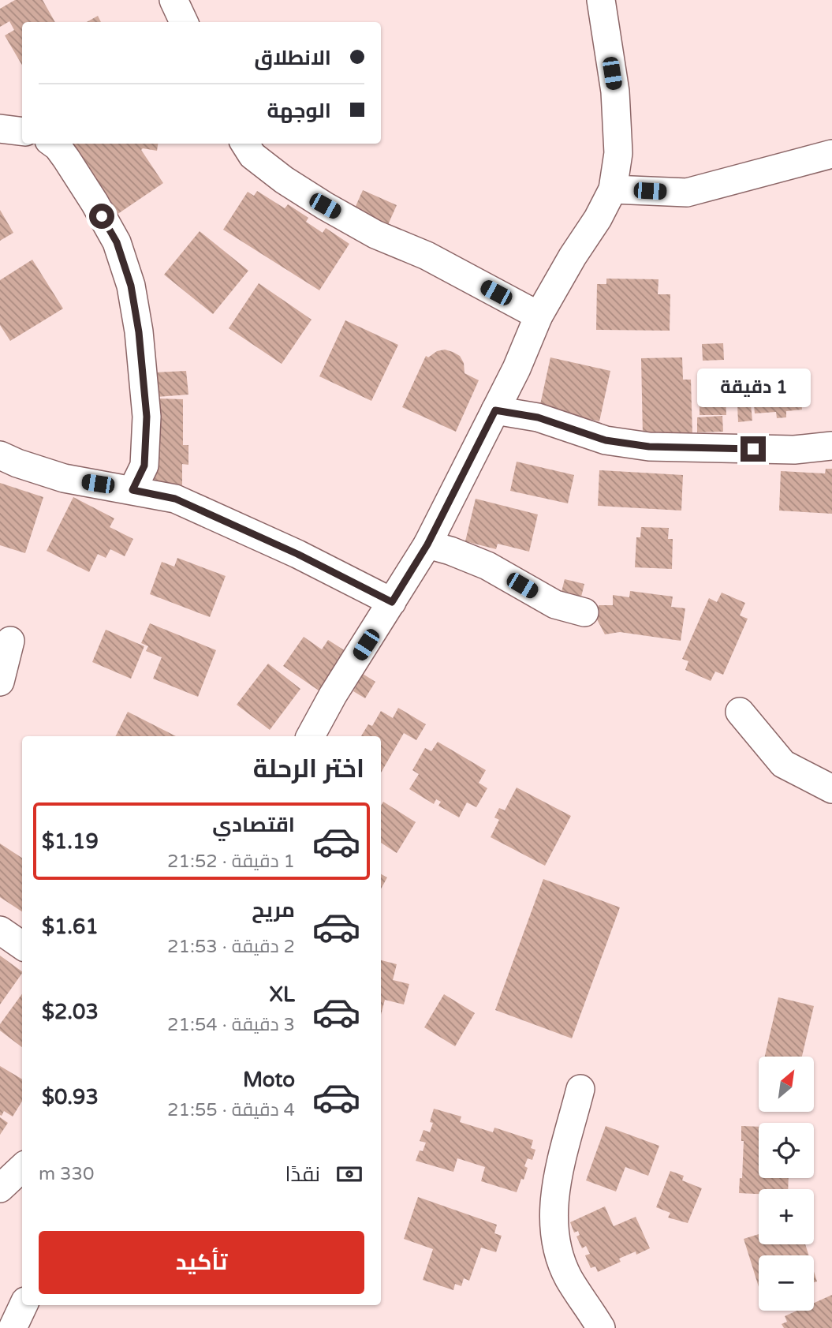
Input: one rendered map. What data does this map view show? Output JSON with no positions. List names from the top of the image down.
{
  "north": "top right",
  "page": {
    "banner": ["الانطلاق", "الوجهة"],
    "bubble": "1 دقيقة",
    "heading": "اختر الرحلة",
    "list": [
      {
        "name": "اقتصادي",
        "note": "1 دقيقة · 21:52",
        "value": "$1.19"
      },
      {
        "name": "مريح",
        "note": "2 دقيقة · 21:53",
        "value": "$1.61"
      },
      {
        "name": "XL",
        "note": "3 دقيقة · 21:54",
        "value": "$2.03"
      },
      {
        "name": "Moto",
        "note": "4 دقيقة · 21:55",
        "value": "$0.93"
      }
    ],
    "map_buttons": ["+", "−"],
    "pay": ["نقدًا", "330 m"],
    "buttons": "تأكيد"
  }
}
